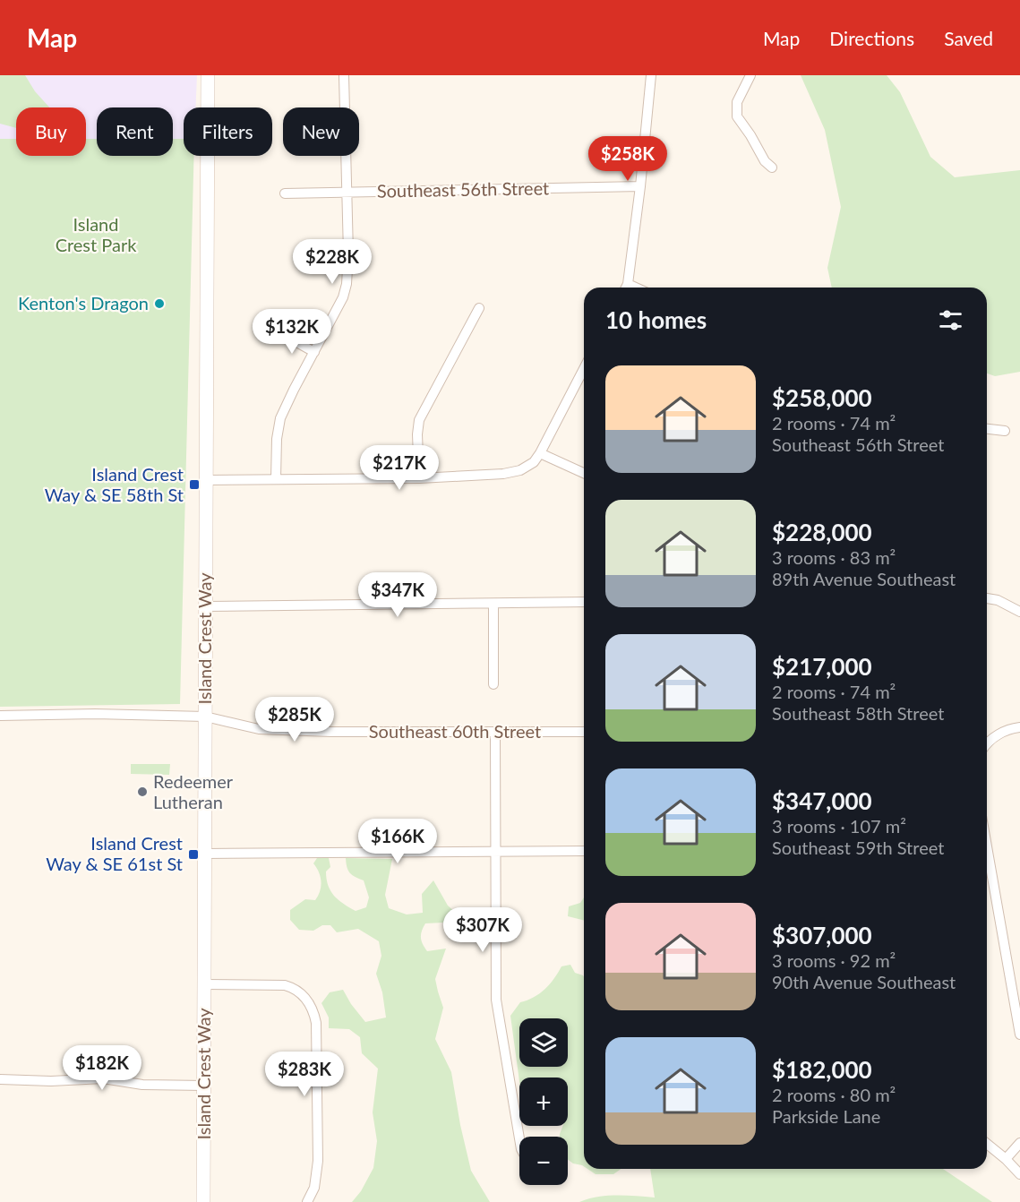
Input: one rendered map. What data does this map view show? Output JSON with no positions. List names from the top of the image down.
{
  "streets": {
    "main road": ["Island Crest Way"],
    "street": ["Southeast 56th Street", "Southeast 60th Street"]
  },
  "crossings": [
    ["Island Crest Way", "Southeast 60th Street"]
  ],
  "parks": ["Island Crest Park"],
  "places": {
    "other": ["Kenton's Dragon", "Redeemer Lutheran"],
    "transit": ["Island Crest Way & SE 58th St", "Island Crest Way & SE 61st St"]
  },
  "page": {
    "header": "Map",
    "nav": ["Map", "Directions", "Saved"],
    "chip": [
      "Buy",
      "Rent",
      "Filters",
      "New"
    ],
    "price": [
      "$258K",
      "$228K",
      "$132K",
      "$217K",
      "$347K",
      "$285K",
      "$166K",
      "$307K",
      "$182K",
      "$283K"
    ],
    "heading": "10 homes",
    "list": [
      {
        "name": "$258,000",
        "note": "2 rooms · 74 m² · Southeast 56th Street"
      },
      {
        "name": "$228,000",
        "note": "3 rooms · 83 m² · 89th Avenue Southeast"
      },
      {
        "name": "$217,000",
        "note": "2 rooms · 74 m² · Southeast 58th Street"
      },
      {
        "name": "$347,000",
        "note": "3 rooms · 107 m² · Southeast 59th Street"
      },
      {
        "name": "$307,000",
        "note": "3 rooms · 92 m² · 90th Avenue Southeast"
      },
      {
        "name": "$182,000",
        "note": "2 rooms · 80 m² · Parkside Lane"
      }
    ],
    "map_buttons": ["+", "−"]
  }
}
